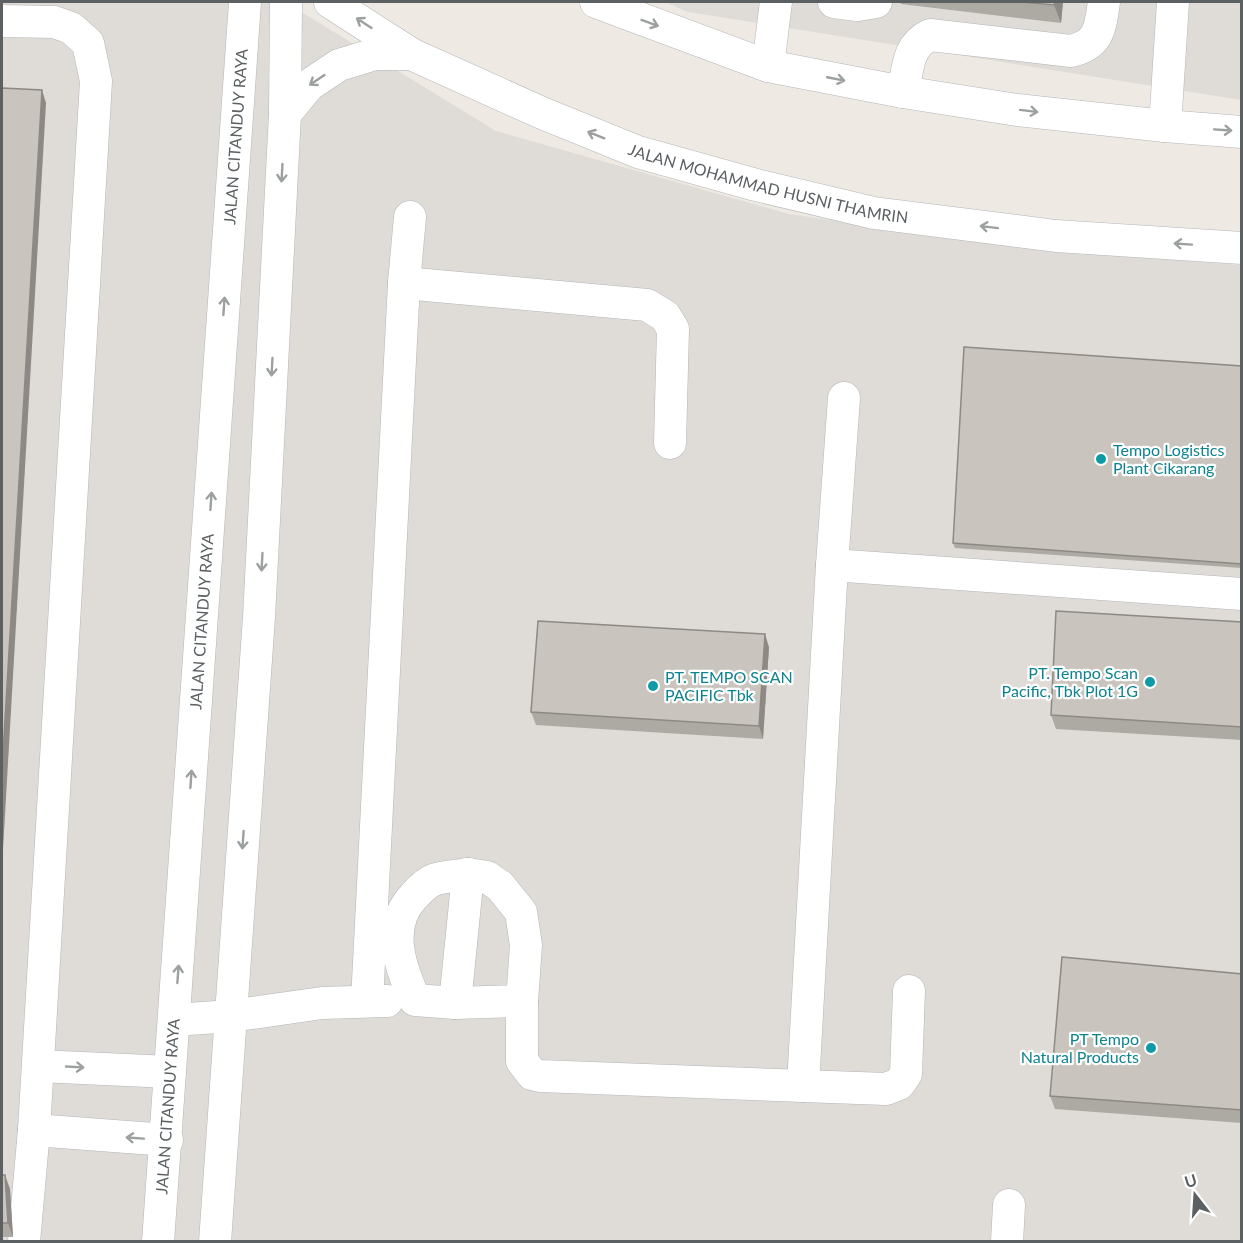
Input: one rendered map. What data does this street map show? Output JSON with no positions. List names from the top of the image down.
{
  "streets": {
    "street": ["JALAN CITANDUY RAYA", "JALAN MOHAMMAD HUSNI THAMRIN"]
  },
  "places": [
    "Tempo Logistics Plant Cikarang",
    "PT. Tempo Scan Pacific, Tbk Plot 1G",
    "PT. TEMPO SCAN PACIFIC Tbk",
    "PT Tempo Natural Products"
  ],
  "north": "top"
}
